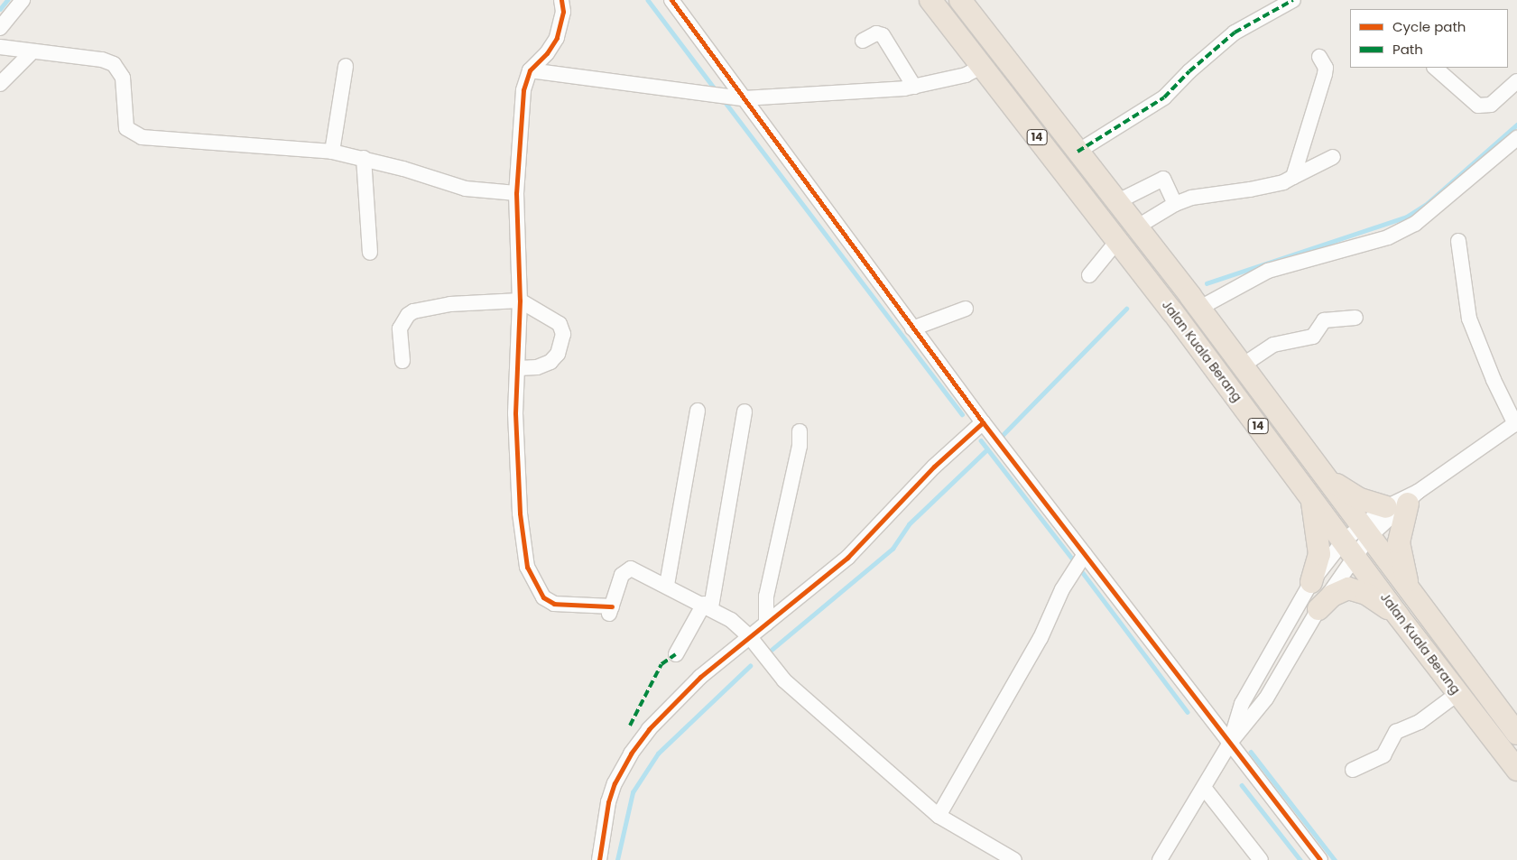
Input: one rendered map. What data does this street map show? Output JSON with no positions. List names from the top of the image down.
{
  "streets": {
    "highway": ["14", "Jalan Kuala Berang"]
  },
  "legend": ["Cycle path", "Path"]
}
